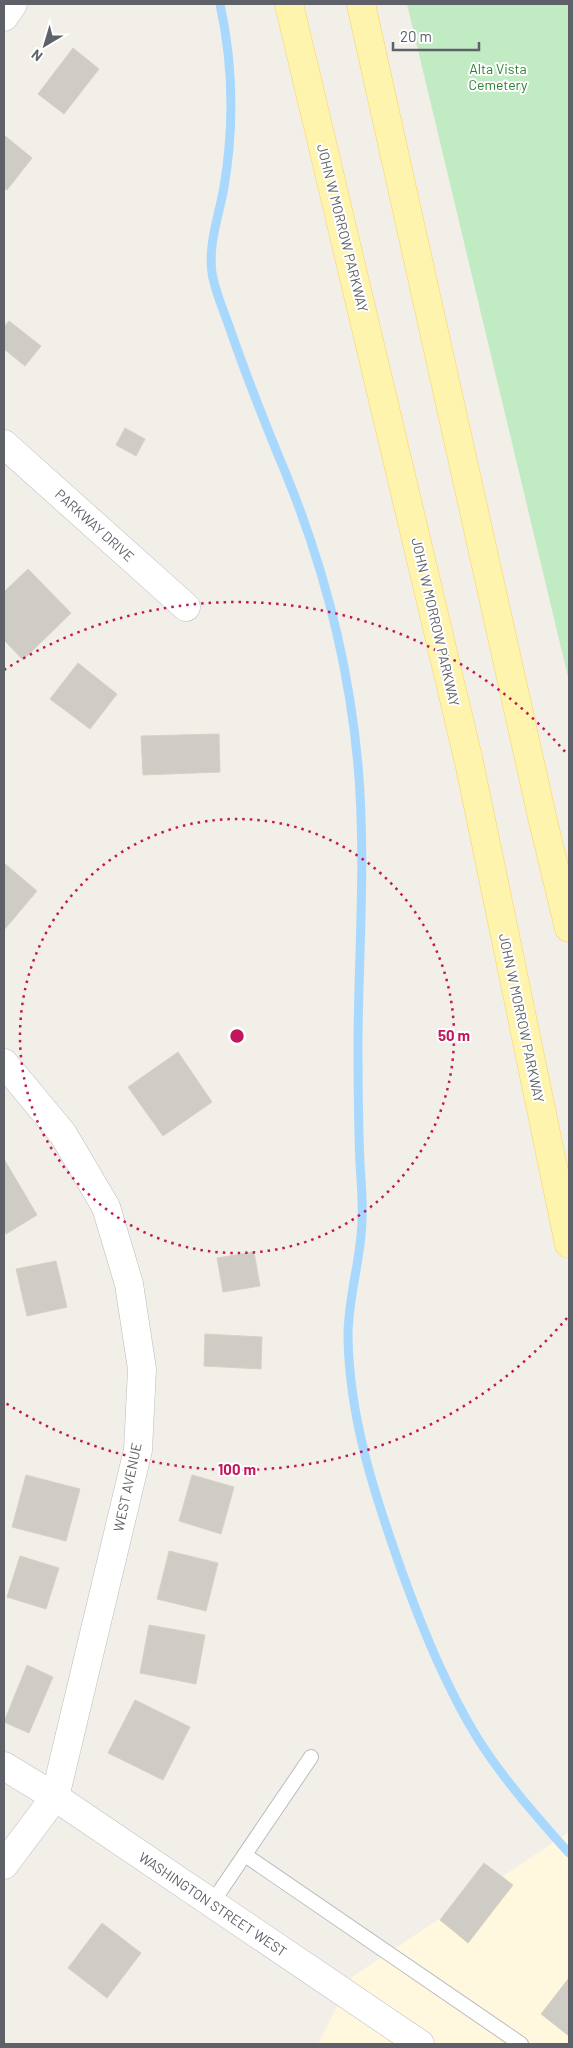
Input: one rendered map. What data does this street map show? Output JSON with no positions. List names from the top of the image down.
{
  "streets": {
    "main road": ["JOHN W MORROW PARKWAY"],
    "street": ["PARKWAY DRIVE", "WEST AVENUE", "WASHINGTON STREET WEST"]
  },
  "crossings": [
    ["WEST AVENUE", "WASHINGTON STREET WEST"]
  ],
  "parks": ["Alta Vista Cemetery"],
  "scale_bar": "20 m",
  "north": "bottom left",
  "rings": ["50 m", "100 m"]
}
